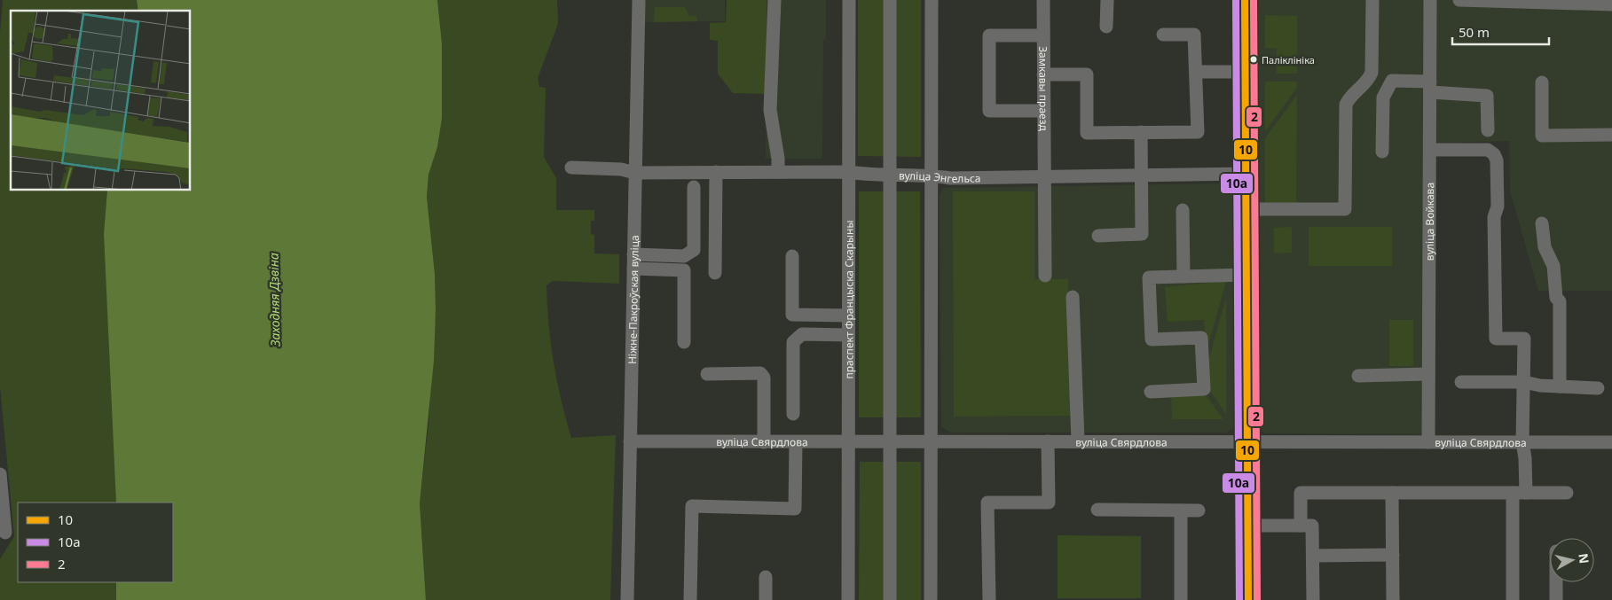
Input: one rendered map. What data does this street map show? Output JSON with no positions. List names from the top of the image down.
{
  "streets": {
    "street": [
      "Замкавы праезд",
      "вуліца Энгельса",
      "вуліца Войкава",
      "Ніжне-Пакроўская вуліца",
      "праспект Францыска Скарыны",
      "вуліца Свярдлова"
    ]
  },
  "crossings": [
    ["Замкавы праезд", "вуліца Энгельса"],
    ["вуліца Энгельса", "Ніжне-Пакроўская вуліца"],
    ["вуліца Энгельса", "праспект Францыска Скарыны"],
    ["вуліца Войкава", "вуліца Свярдлова"],
    ["Ніжне-Пакроўская вуліца", "вуліца Свярдлова"],
    ["праспект Францыска Скарыны", "вуліца Свярдлова"]
  ],
  "water": ["Заходняя Дзвіна"],
  "places": ["Паліклініка"],
  "lines": ["transit line 10", "transit line 10а", "transit line 2"],
  "legend": ["10", "10а", "2"],
  "scale_bar": "50 m",
  "north": "right"
}
